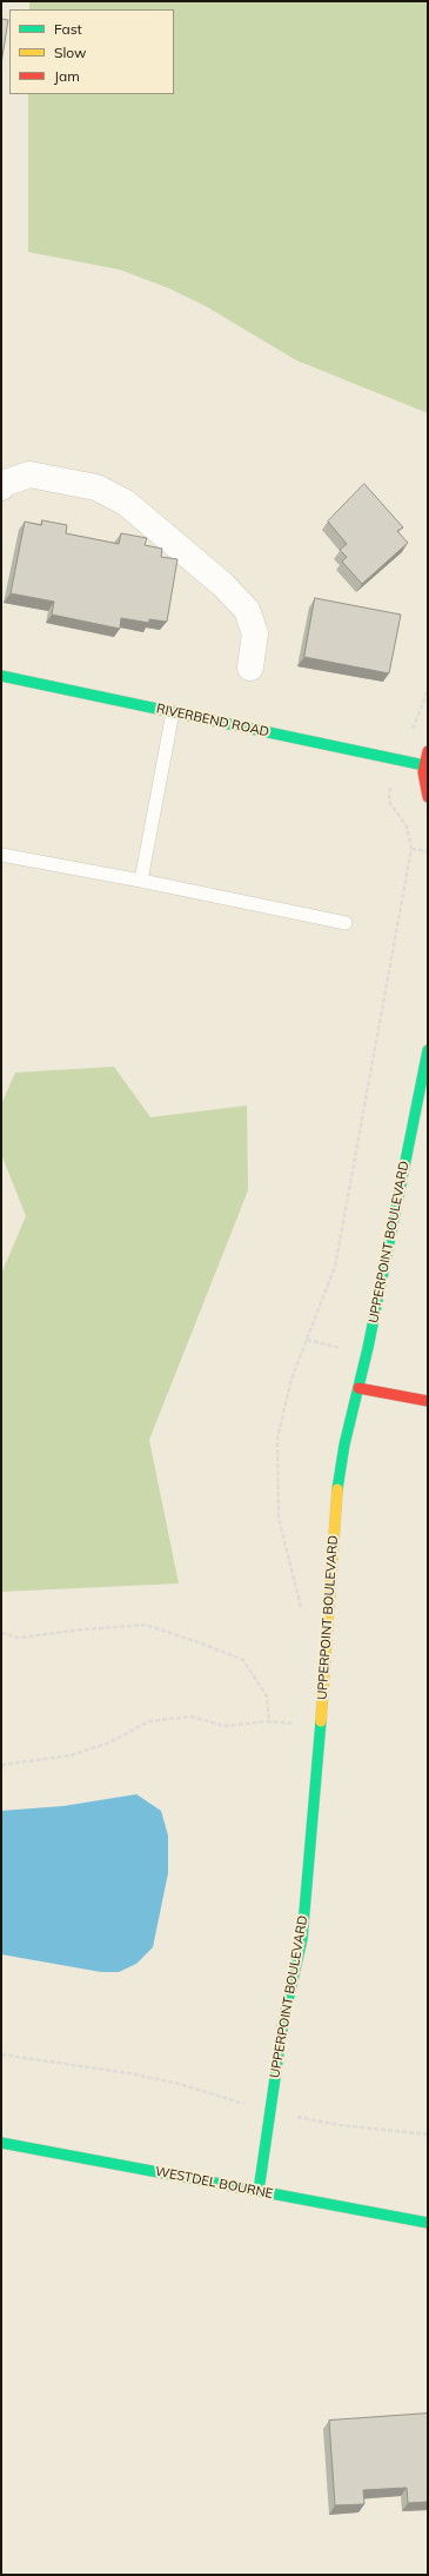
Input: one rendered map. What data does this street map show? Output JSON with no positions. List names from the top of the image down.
{
  "streets": {
    "street": ["RIVERBEND ROAD", "UPPERPOINT BOULEVARD", "WESTDEL BOURNE"]
  },
  "crossings": [
    ["UPPERPOINT BOULEVARD", "WESTDEL BOURNE"]
  ],
  "legend": ["Fast", "Slow", "Jam"]
}
